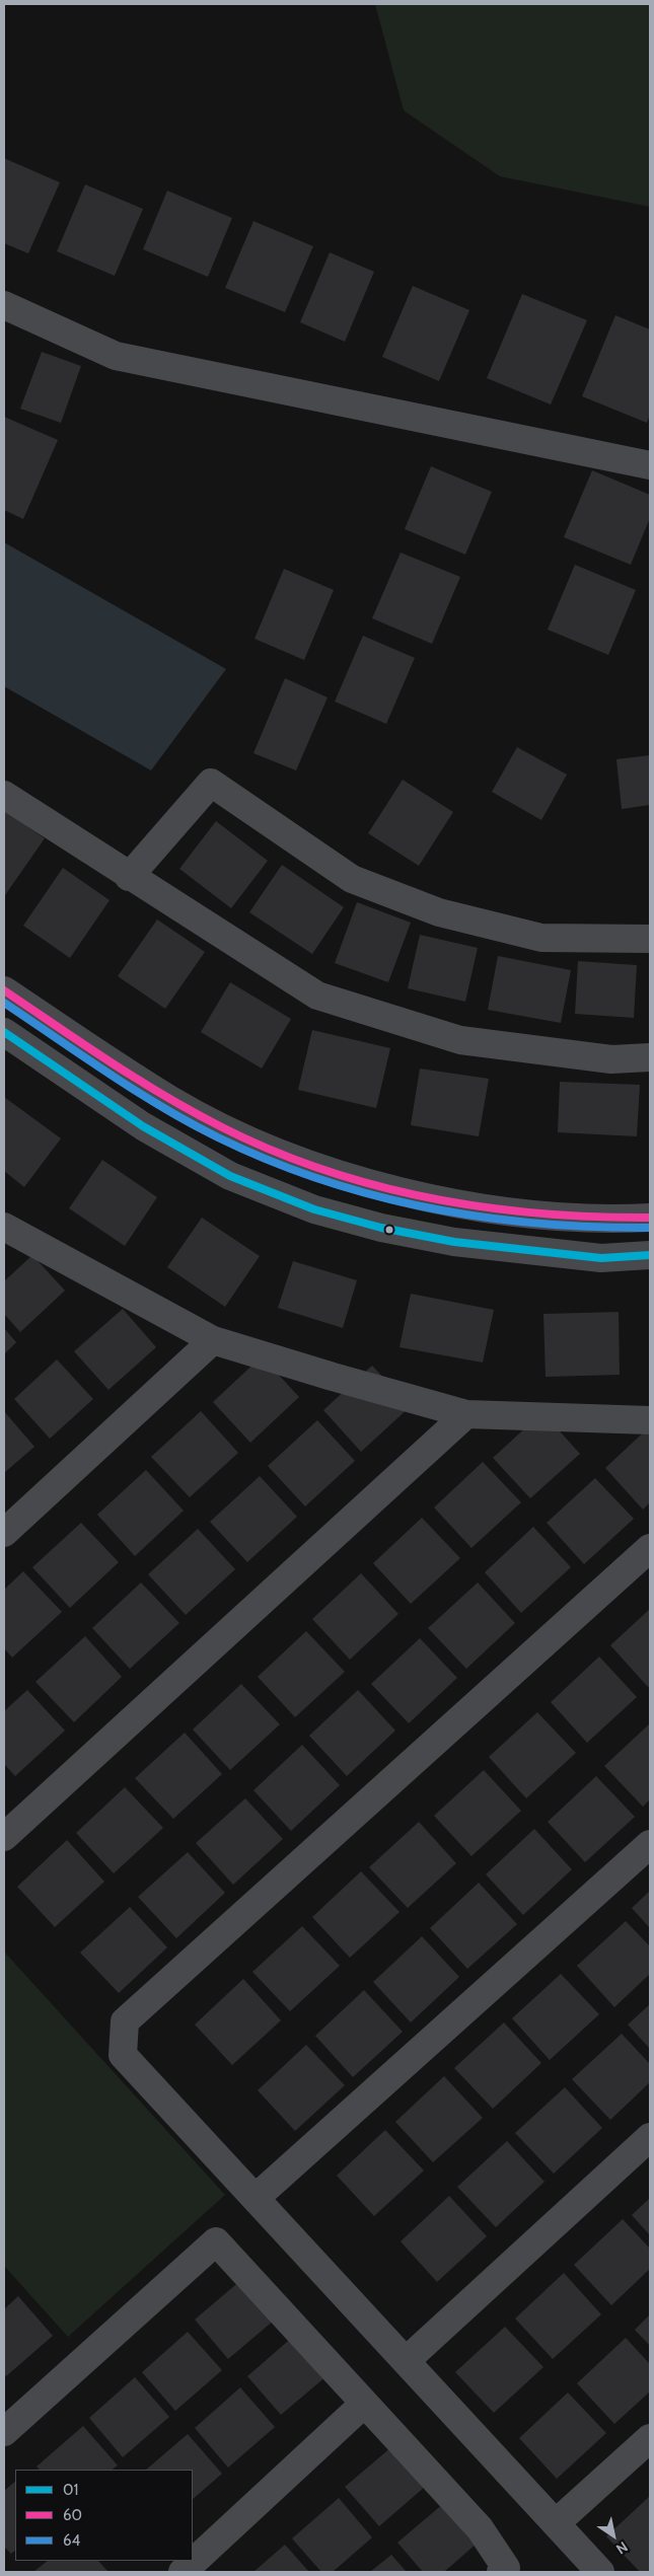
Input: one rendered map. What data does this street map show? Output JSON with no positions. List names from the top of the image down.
{
  "lines": ["transit line 60", "transit line 64", "transit line 01"],
  "legend": ["01", "60", "64"],
  "north": "bottom right"
}
